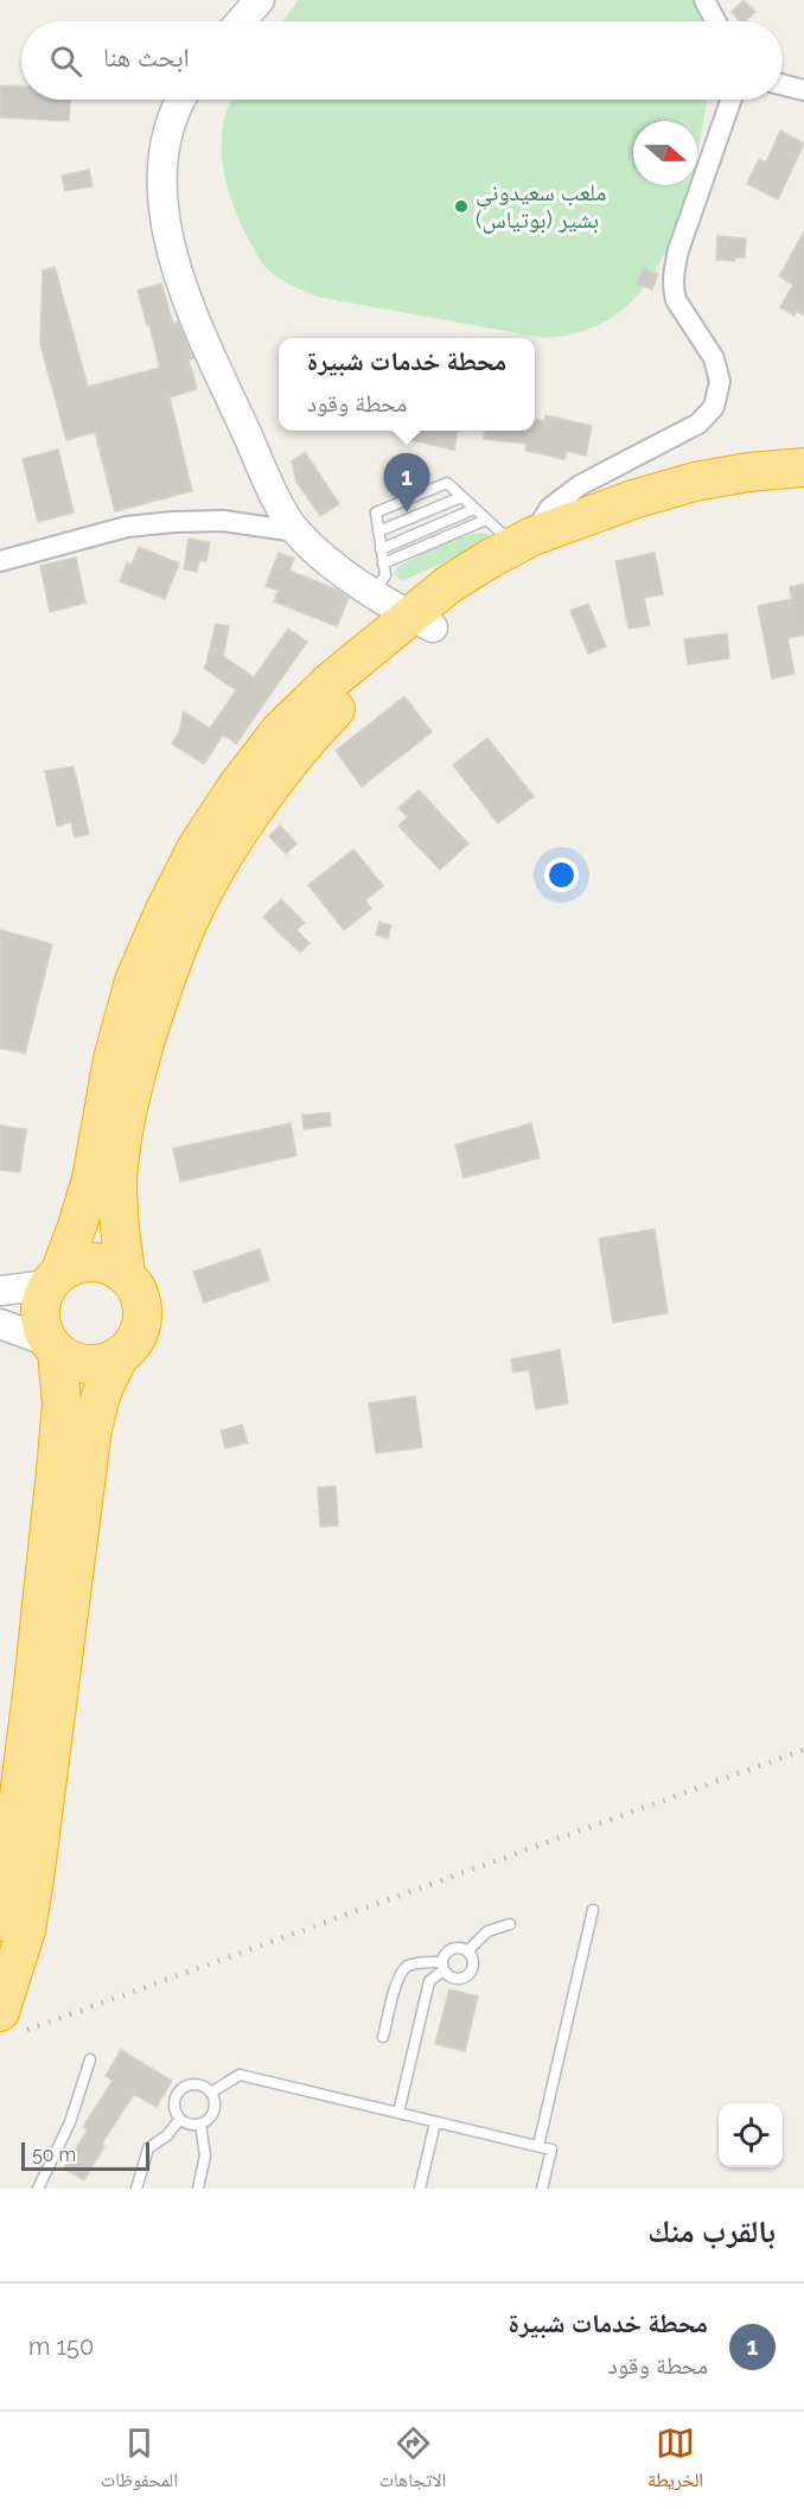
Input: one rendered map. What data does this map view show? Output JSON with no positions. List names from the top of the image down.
{
  "places": ["ملعب سعيدوني بشير (بوتياس)"],
  "scale_bar": "50 m",
  "north": "right",
  "page": {
    "search": "ابحث هنا",
    "popup": ["محطة خدمات شبيرة", "محطة وقود"],
    "pins": "1",
    "scale": "50 m",
    "heading": "بالقرب منك",
    "list": [
      {
        "mark": "1",
        "name": "محطة خدمات شبيرة",
        "note": "محطة وقود",
        "value": "150 m"
      }
    ],
    "nav": ["الخريطة", "الاتجاهات", "المحفوظات"]
  }
}
